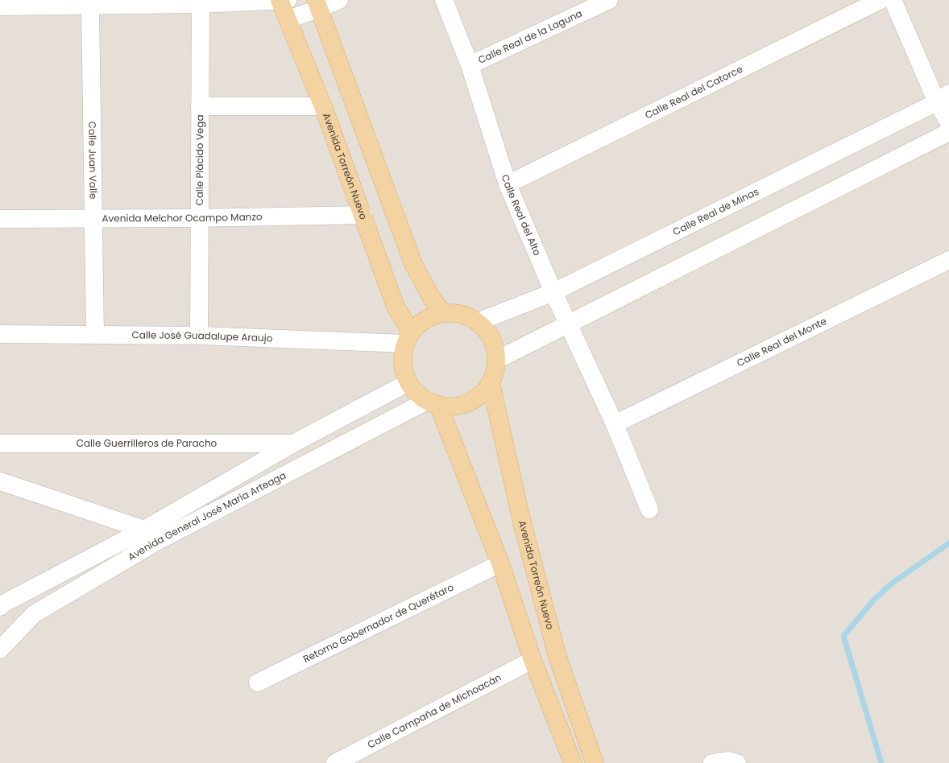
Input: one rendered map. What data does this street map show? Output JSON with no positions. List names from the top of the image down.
{
  "streets": {
    "main road": ["Avenida Torreón Nuevo"],
    "street": [
      "Calle Real de la Laguna",
      "Calle Real del Catorce",
      "Calle Juan Valle",
      "Calle Plácido Vega",
      "Calle Real de Minas",
      "Calle Real del Alto",
      "Avenida Melchor Ocampo Manzo",
      "Calle José Guadalupe Araujo",
      "Calle Real del Monte",
      "Calle Guerrilleros de Paracho",
      "Avenida General José María Arteaga",
      "Retorno Gobernador de Querétaro",
      "Calle Campaña de Michoacán"
    ]
  },
  "crossings": [
    ["Calle Real de la Laguna", "Calle Real del Alto"],
    ["Calle Real del Catorce", "Calle Real del Alto"],
    ["Calle Juan Valle", "Avenida Melchor Ocampo Manzo"],
    ["Calle Juan Valle", "Calle José Guadalupe Araujo"],
    ["Calle Plácido Vega", "Avenida Melchor Ocampo Manzo"],
    ["Calle Plácido Vega", "Calle José Guadalupe Araujo"],
    ["Avenida Torreón Nuevo", "Calle Real de Minas"],
    ["Avenida Torreón Nuevo", "Avenida Melchor Ocampo Manzo"],
    ["Avenida Torreón Nuevo", "Calle José Guadalupe Araujo"],
    ["Avenida Torreón Nuevo", "Avenida General José María Arteaga"],
    ["Calle Real de Minas", "Calle Real del Alto"],
    ["Calle Real de Minas", "Calle José Guadalupe Araujo"],
    ["Calle Real de Minas", "Avenida General José María Arteaga"],
    ["Calle Real del Alto", "Calle Real del Monte"],
    ["Calle José Guadalupe Araujo", "Avenida General José María Arteaga"],
    ["Calle Guerrilleros de Paracho", "Avenida General José María Arteaga"]
  ]
}
